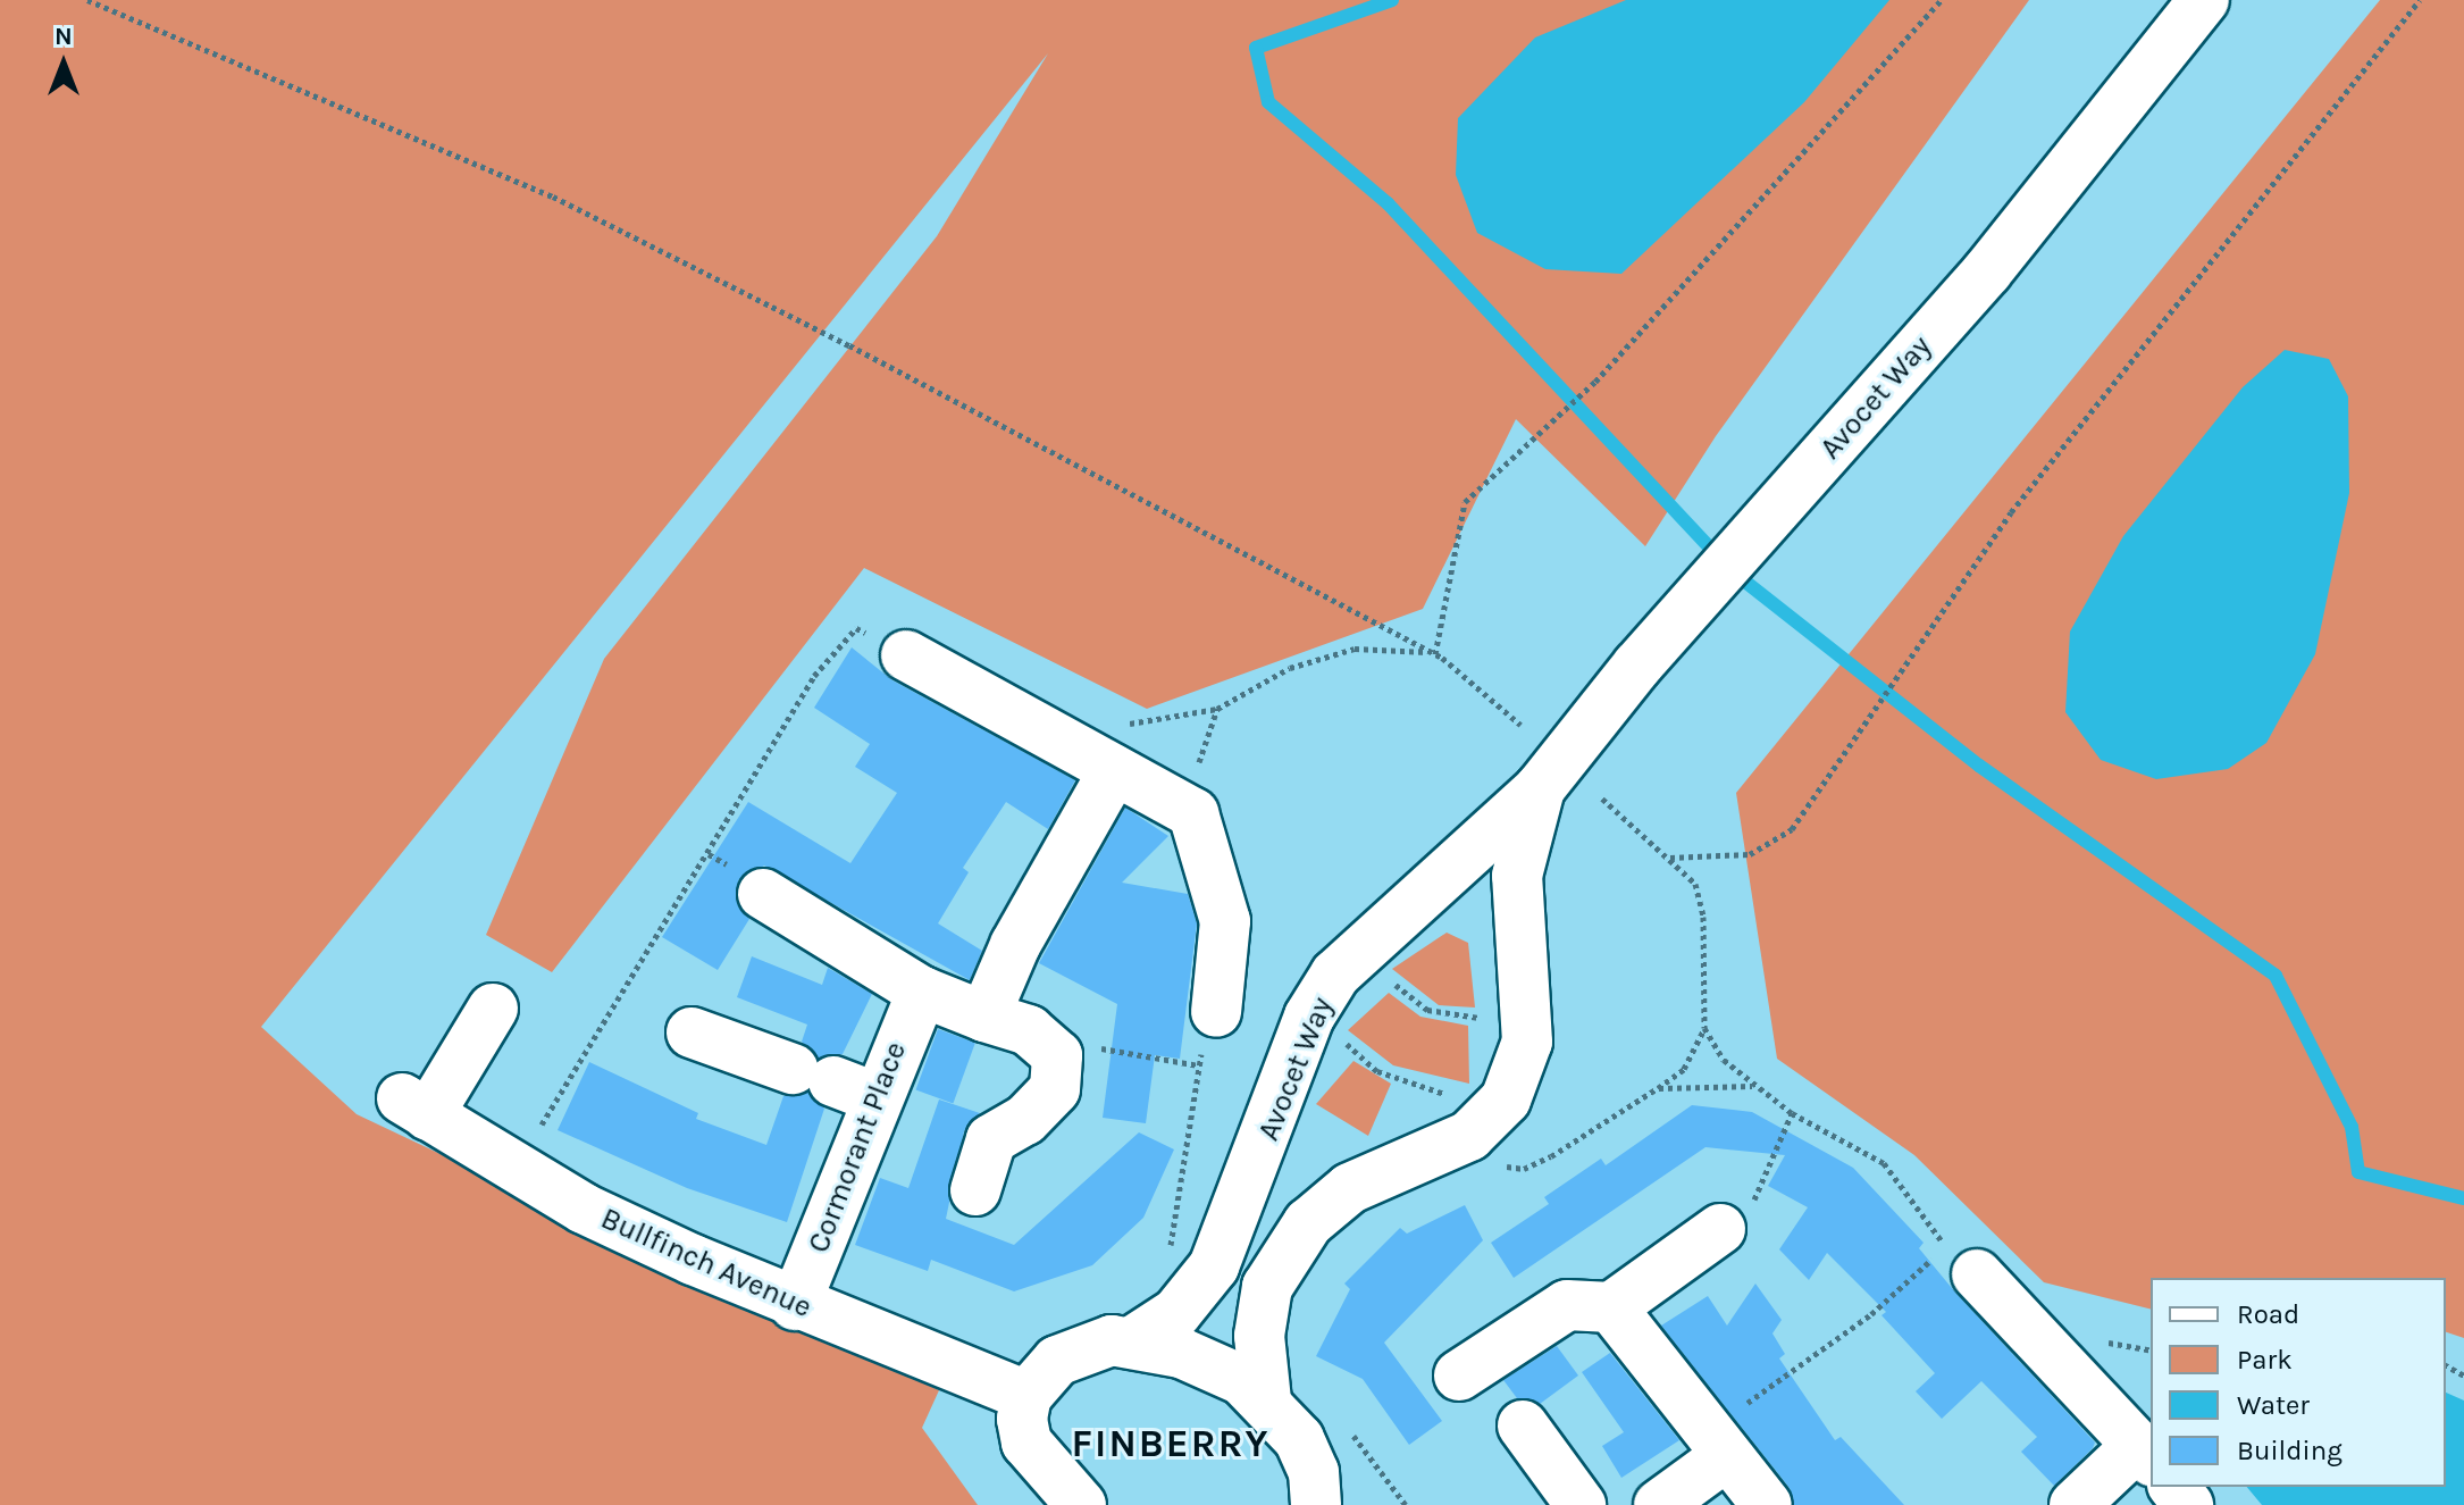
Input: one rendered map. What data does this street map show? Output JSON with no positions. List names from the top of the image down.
{
  "streets": {
    "street": ["Avocet Way", "Cormorant Place", "Bullfinch Avenue"]
  },
  "crossings": [
    ["Cormorant Place", "Bullfinch Avenue"]
  ],
  "districts": ["FINBERRY"],
  "legend": [
    "Road",
    "Park",
    "Water",
    "Building"
  ],
  "north": "top"
}
